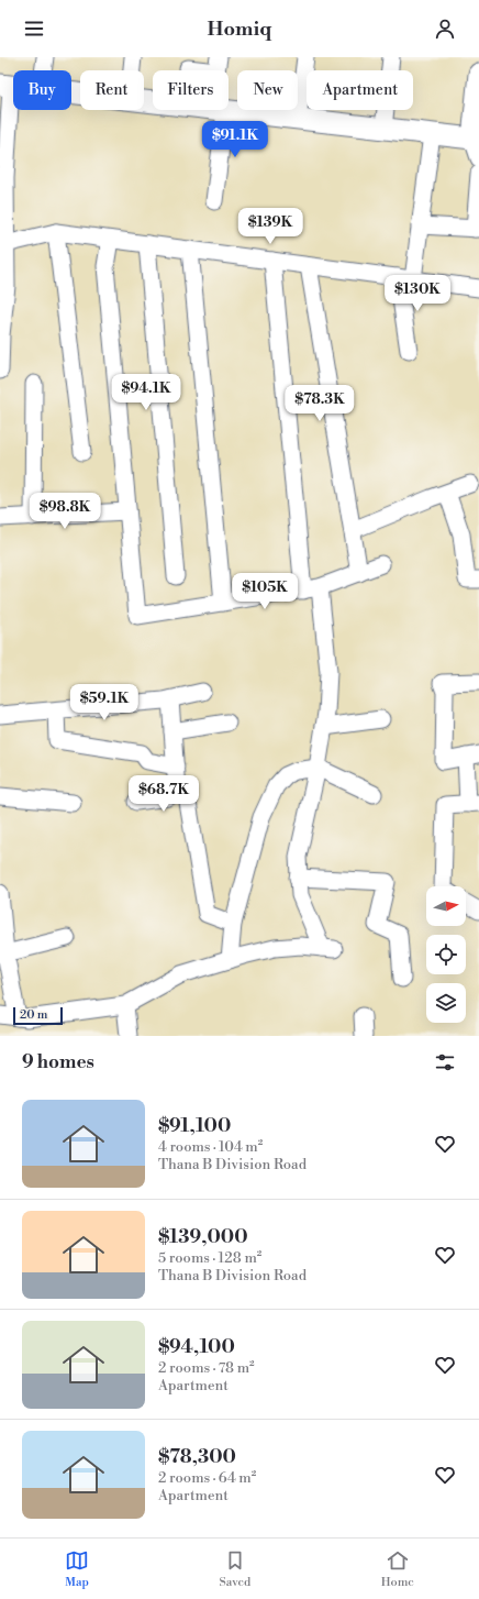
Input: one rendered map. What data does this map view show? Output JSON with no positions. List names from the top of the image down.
{
  "scale_bar": "20 m",
  "north": "right",
  "page": {
    "header": "Homiq",
    "chip": [
      "Buy",
      "Rent",
      "Filters",
      "New",
      "Apartment"
    ],
    "price": [
      "$91.1K",
      "$139K",
      "$130K",
      "$94.1K",
      "$78.3K",
      "$98.8K",
      "$105K",
      "$59.1K",
      "$68.7K"
    ],
    "scale": "20 m",
    "heading": "9 homes",
    "list": [
      {
        "name": "$91,100",
        "note": "4 rooms · 104 m² · Thana B Division Road"
      },
      {
        "name": "$139,000",
        "note": "5 rooms · 128 m² · Thana B Division Road"
      },
      {
        "name": "$94,100",
        "note": "2 rooms · 78 m² · Apartment"
      },
      {
        "name": "$78,300",
        "note": "2 rooms · 64 m² · Apartment"
      }
    ],
    "tabs": ["Map", "Saved", "Home"]
  }
}
